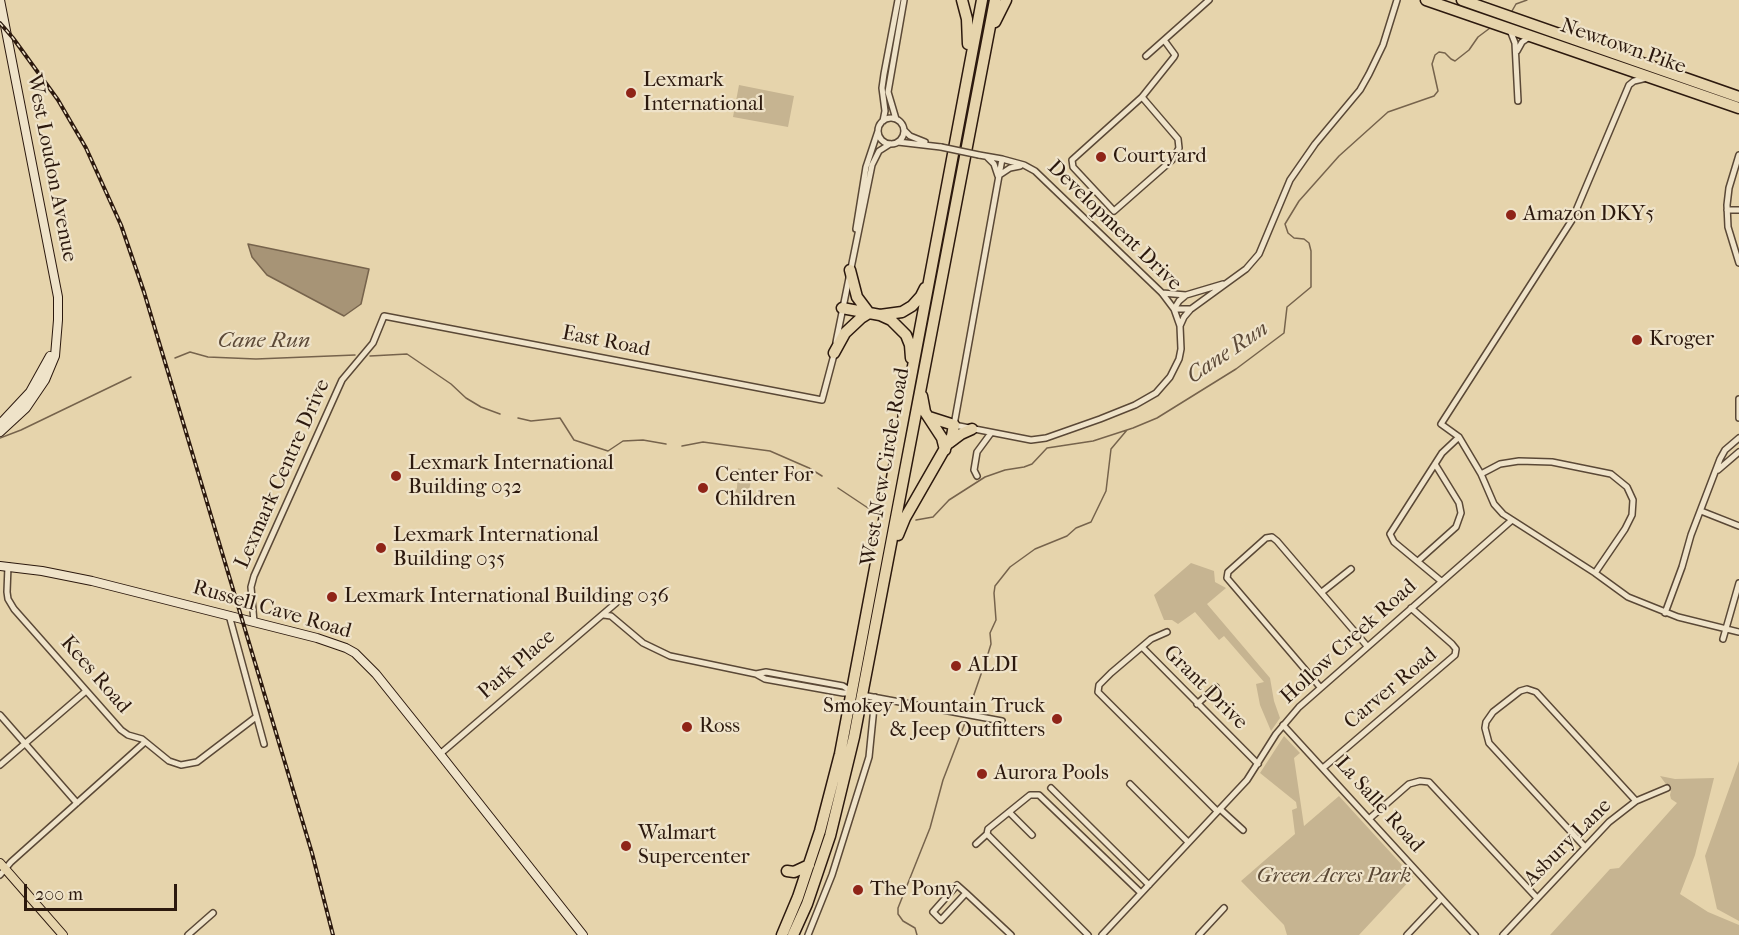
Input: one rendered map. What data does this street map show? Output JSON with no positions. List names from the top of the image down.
{
  "streets": {
    "highway": ["Newtown Pike", "West New Circle Road"],
    "street": [
      "West Loudon Avenue",
      "Development Drive",
      "East Road",
      "Lexmark Centre Drive",
      "Russell Cave Road",
      "Hollow Creek Road",
      "Park Place",
      "Kees Road",
      "Grant Drive",
      "Carver Road",
      "La Salle Road",
      "Asbury Lane"
    ]
  },
  "crossings": [
    ["East Road", "Lexmark Centre Drive"],
    ["Lexmark Centre Drive", "Russell Cave Road"],
    ["Russell Cave Road", "Park Place"],
    ["Russell Cave Road", "Kees Road"],
    ["Hollow Creek Road", "Grant Drive"],
    ["Hollow Creek Road", "Carver Road"],
    ["Hollow Creek Road", "La Salle Road"],
    ["Carver Road", "La Salle Road"]
  ],
  "water": ["Cane Run"],
  "parks": ["Green Acres Park"],
  "places": [
    "Lexmark International",
    "Courtyard",
    "Amazon DKY5",
    "Kroger",
    "Lexmark International Building 032",
    "Center For Children",
    "Lexmark International Building 035",
    "Lexmark International Building 036",
    "ALDI",
    "Smokey Mountain Truck & Jeep Outfitters",
    "Ross",
    "Aurora Pools",
    "Walmart Supercenter",
    "The Pony"
  ],
  "scale_bar": "200 m"
}
